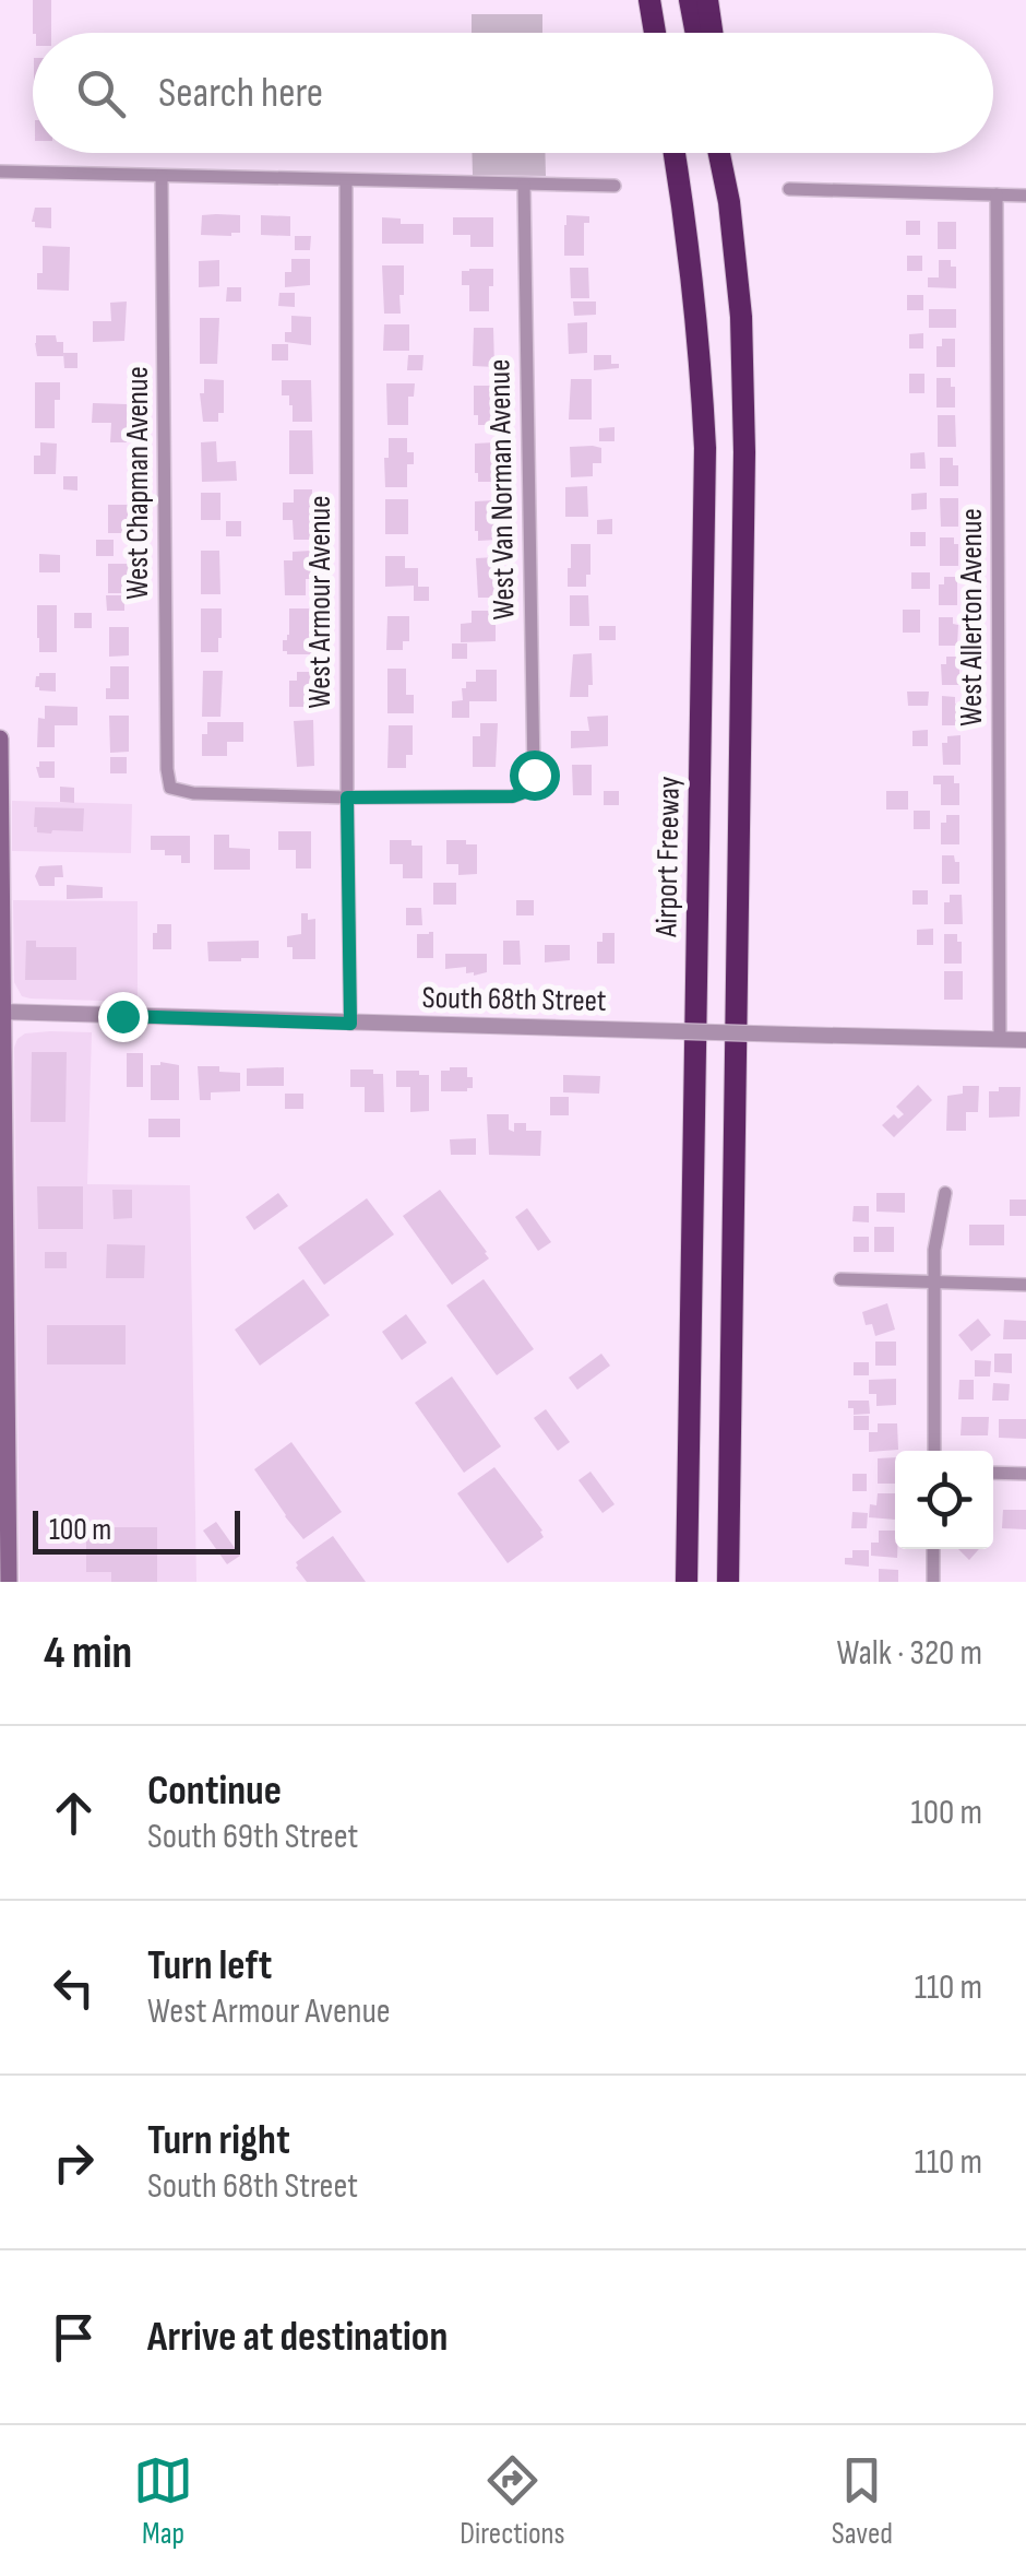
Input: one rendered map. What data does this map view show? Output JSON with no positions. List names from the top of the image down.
{
  "streets": {
    "highway": ["Airport Freeway"],
    "street": [
      "West Chapman Avenue",
      "West Van Norman Avenue",
      "West Armour Avenue",
      "West Allerton Avenue",
      "South 68th Street"
    ]
  },
  "crossings": [
    ["West Chapman Avenue", "West Van Norman Avenue"],
    ["West Chapman Avenue", "West Armour Avenue"],
    ["West Van Norman Avenue", "West Armour Avenue"],
    ["West Armour Avenue", "South 68th Street"],
    ["West Allerton Avenue", "South 68th Street"]
  ],
  "scale_bar": "100 m",
  "page": {
    "search": "Search here",
    "scale": "100 m",
    "heading": ["4 min", "Walk · 320 m"],
    "list": [
      ["Continue", "South 69th Street", "100 m"],
      ["Turn left", "West Armour Avenue", "110 m"],
      ["Turn right", "South 68th Street", "110 m"],
      "Arrive at destination"
    ],
    "nav": ["Map", "Directions", "Saved"]
  }
}
